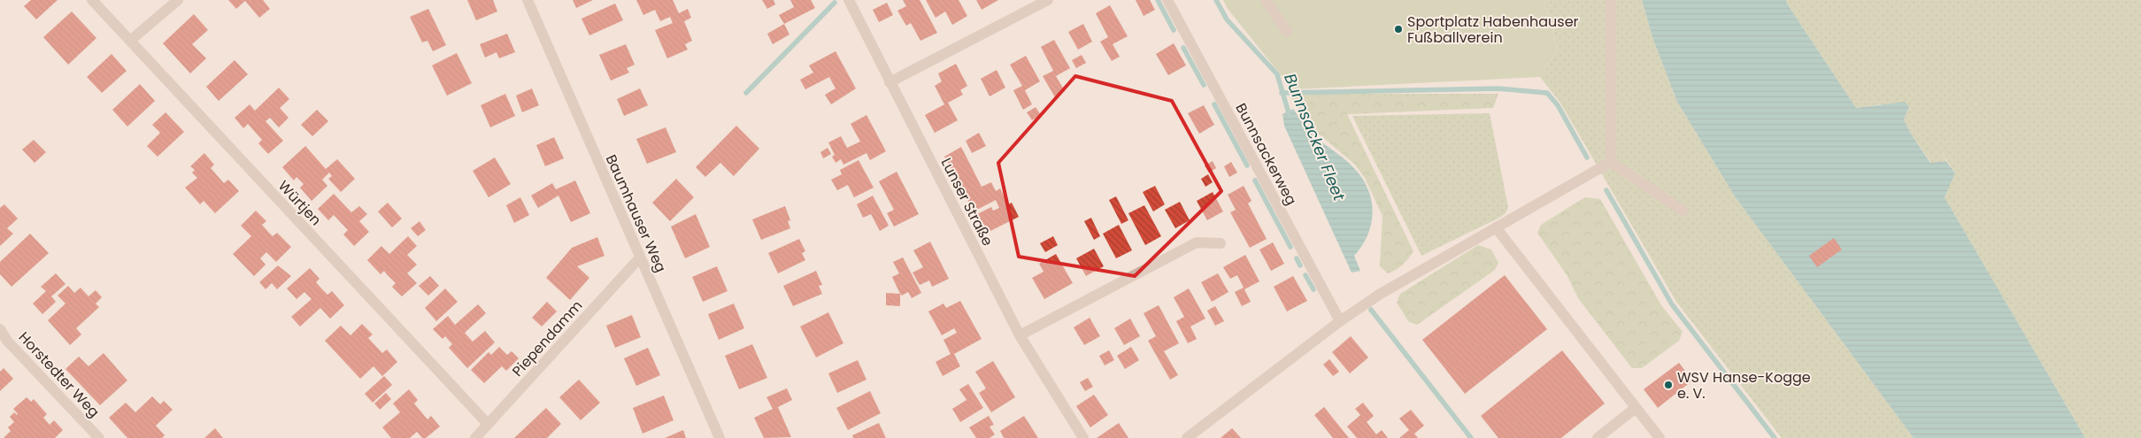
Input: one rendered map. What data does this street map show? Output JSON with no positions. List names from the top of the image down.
{
  "streets": {
    "street": [
      "Bunnsackerweg",
      "Lunser Straße",
      "Würtjen",
      "Baumhauser Weg",
      "Piependamm",
      "Horstedter Weg"
    ]
  },
  "crossings": [
    ["Würtjen", "Piependamm"],
    ["Baumhauser Weg", "Piependamm"]
  ],
  "water": ["Bunnsacker Fleet"],
  "places": ["Sportplatz Habenhauser Fußballverein", "WSV Hanse-Kogge e. V."]
}
